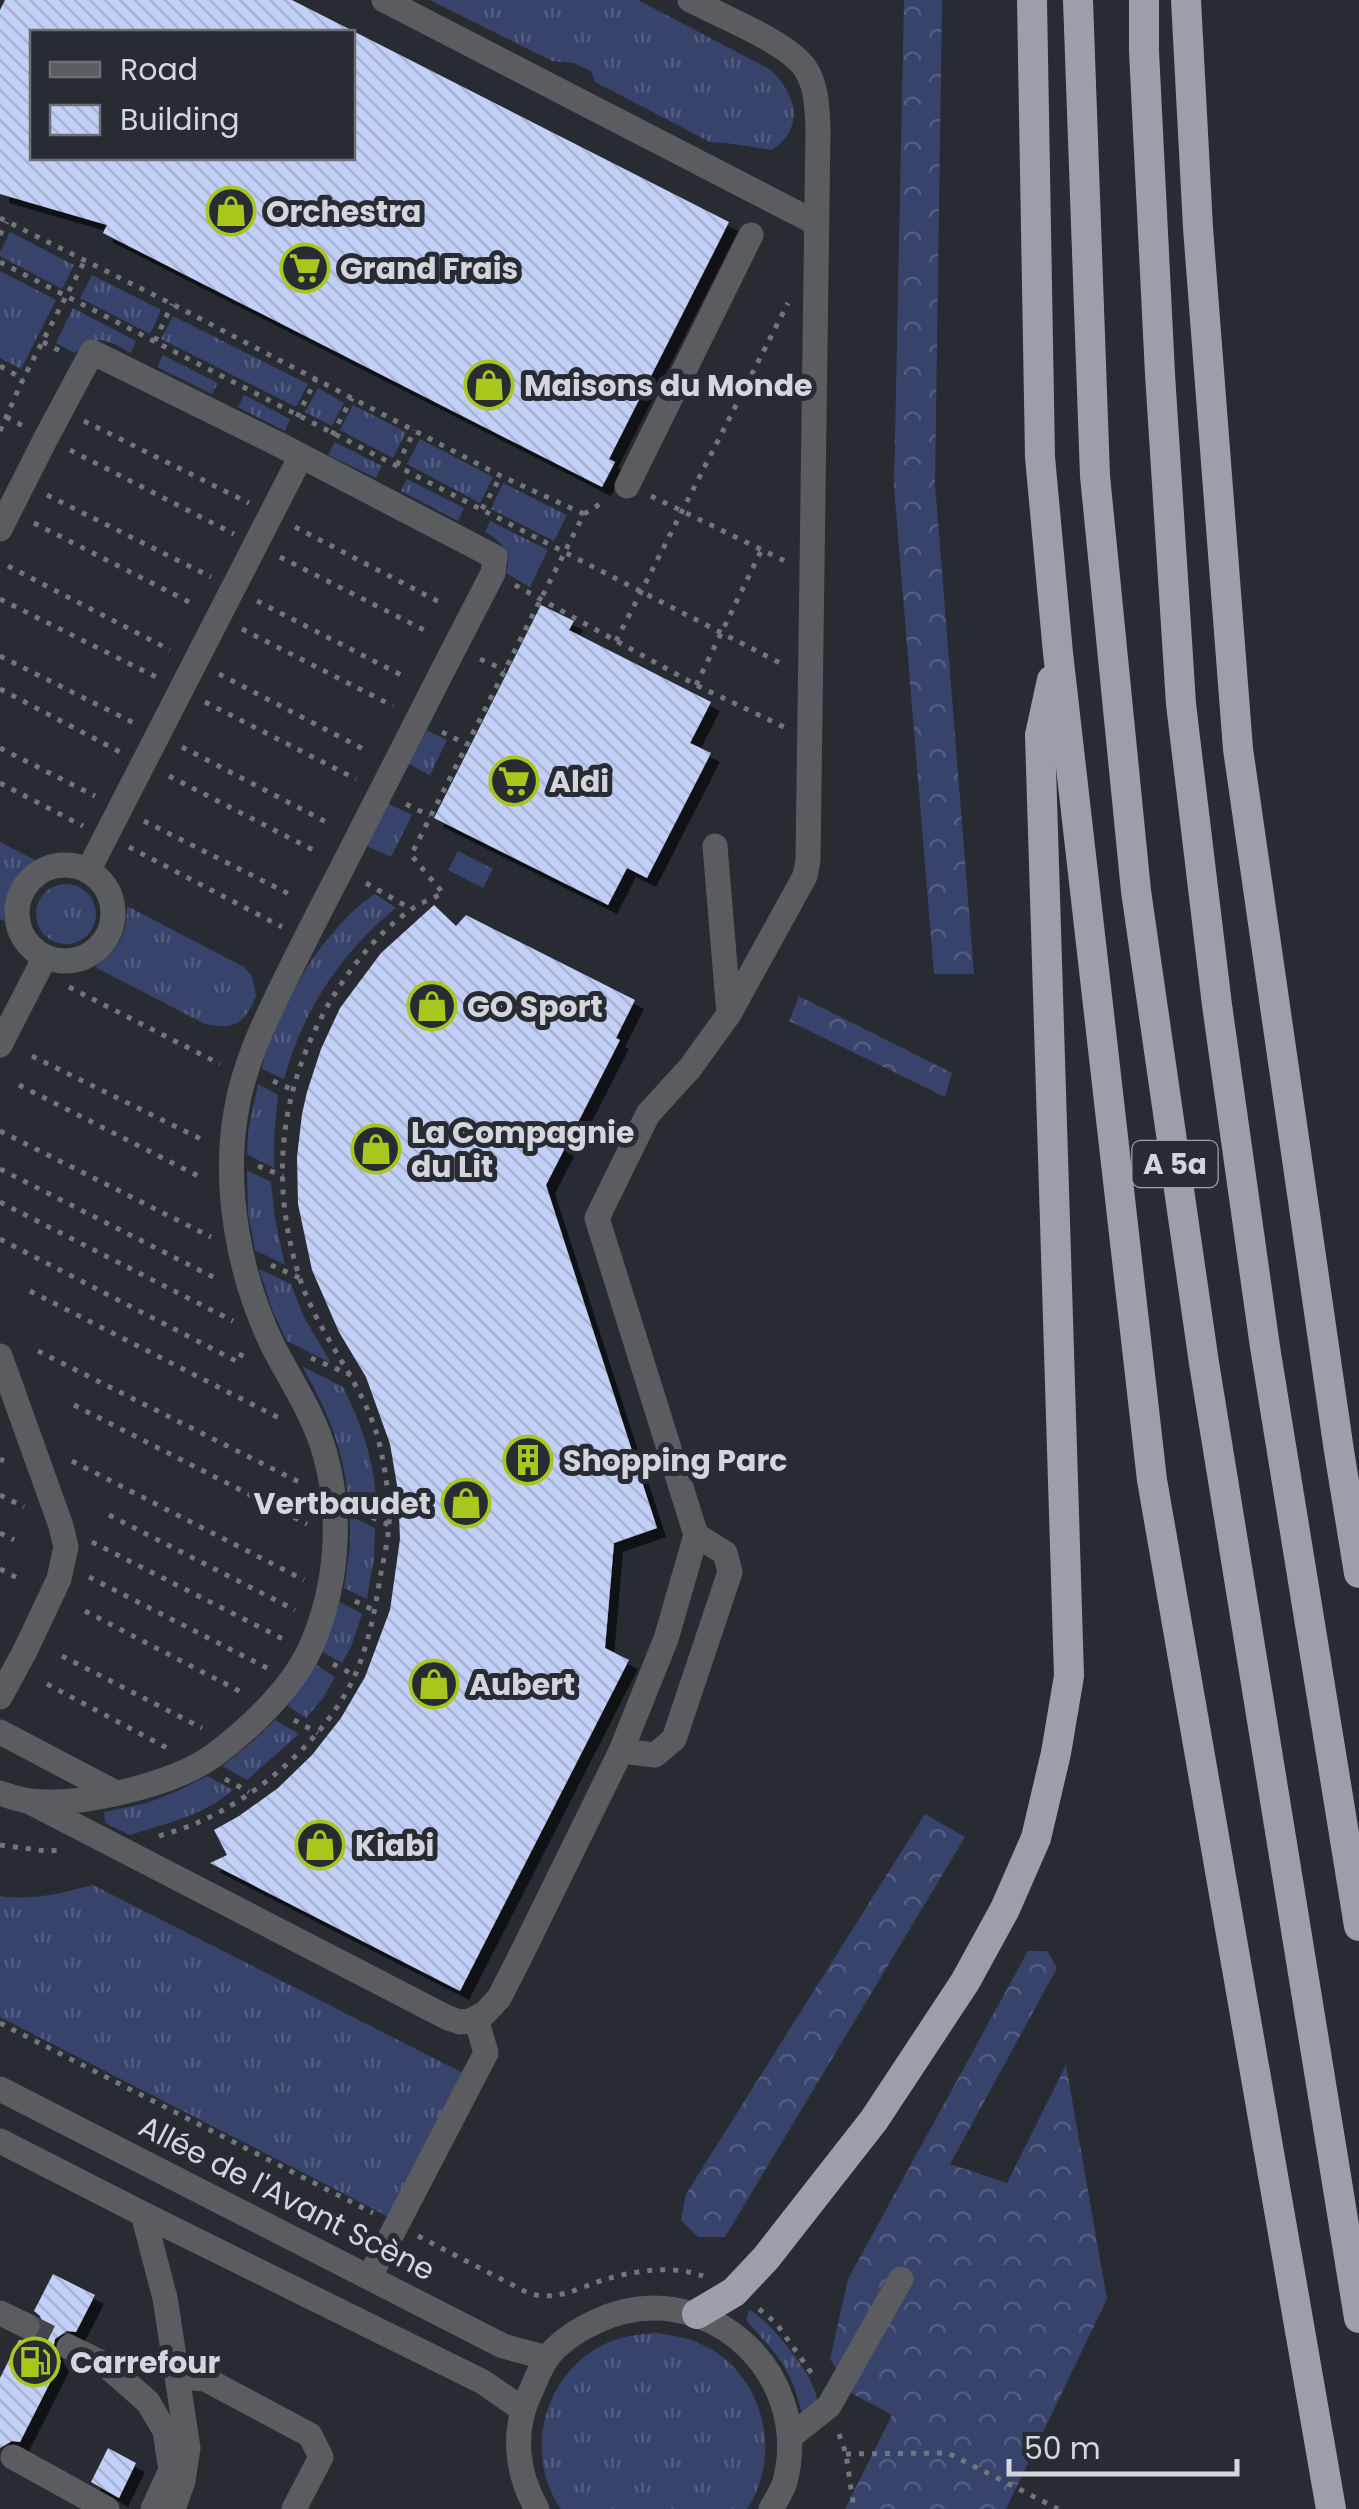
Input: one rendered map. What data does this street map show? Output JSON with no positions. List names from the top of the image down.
{
  "streets": {
    "highway": ["A 5a"],
    "street": ["Allée de l'Avant Scène"]
  },
  "places": {
    "shop": [
      "Orchestra",
      "Maisons du Monde",
      "GO Sport",
      "La Compagnie du Lit",
      "Vertbaudet",
      "Aubert",
      "Kiabi"
    ],
    "supermarket": ["Grand Frais", "Aldi"],
    "building": ["Shopping Parc"],
    "fuel station": ["Carrefour"]
  },
  "legend": ["Road", "Building"],
  "scale_bar": "50 m"
}
